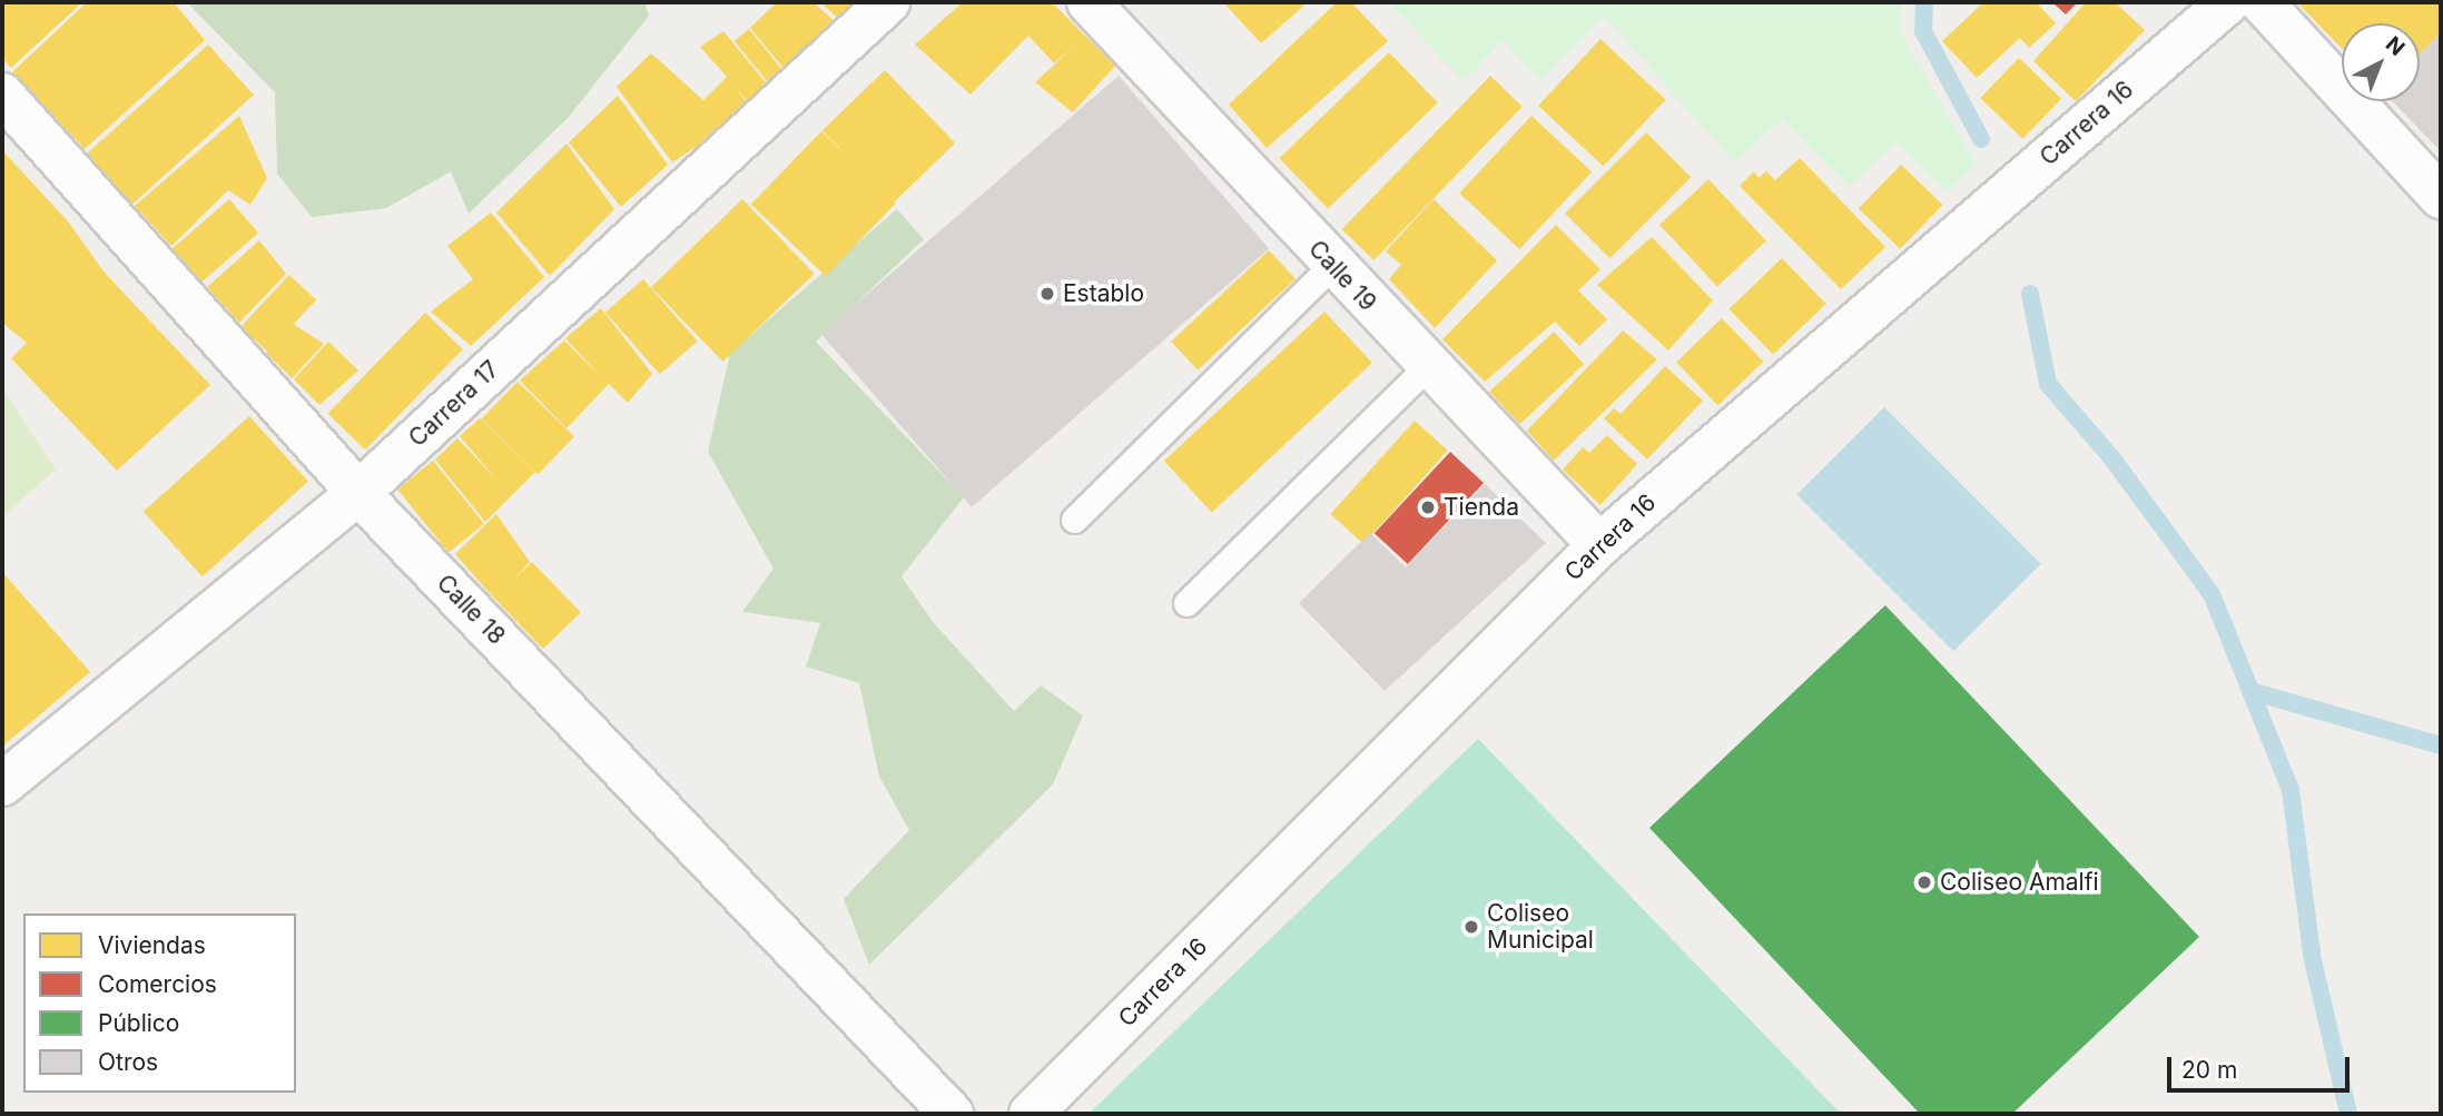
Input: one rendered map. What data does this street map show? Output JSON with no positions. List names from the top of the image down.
{
  "streets": {
    "street": [
      "Carrera 16",
      "Calle 19",
      "Carrera 17",
      "Calle 18"
    ]
  },
  "crossings": [
    ["Carrera 16", "Calle 19"],
    ["Carrera 17", "Calle 18"]
  ],
  "places": [
    "Establo",
    "Tienda",
    "Coliseo Amalfi",
    "Coliseo Municipal"
  ],
  "legend": [
    "Viviendas",
    "Comercios",
    "Público",
    "Otros"
  ],
  "scale_bar": "20 m",
  "north": "top right"
}
